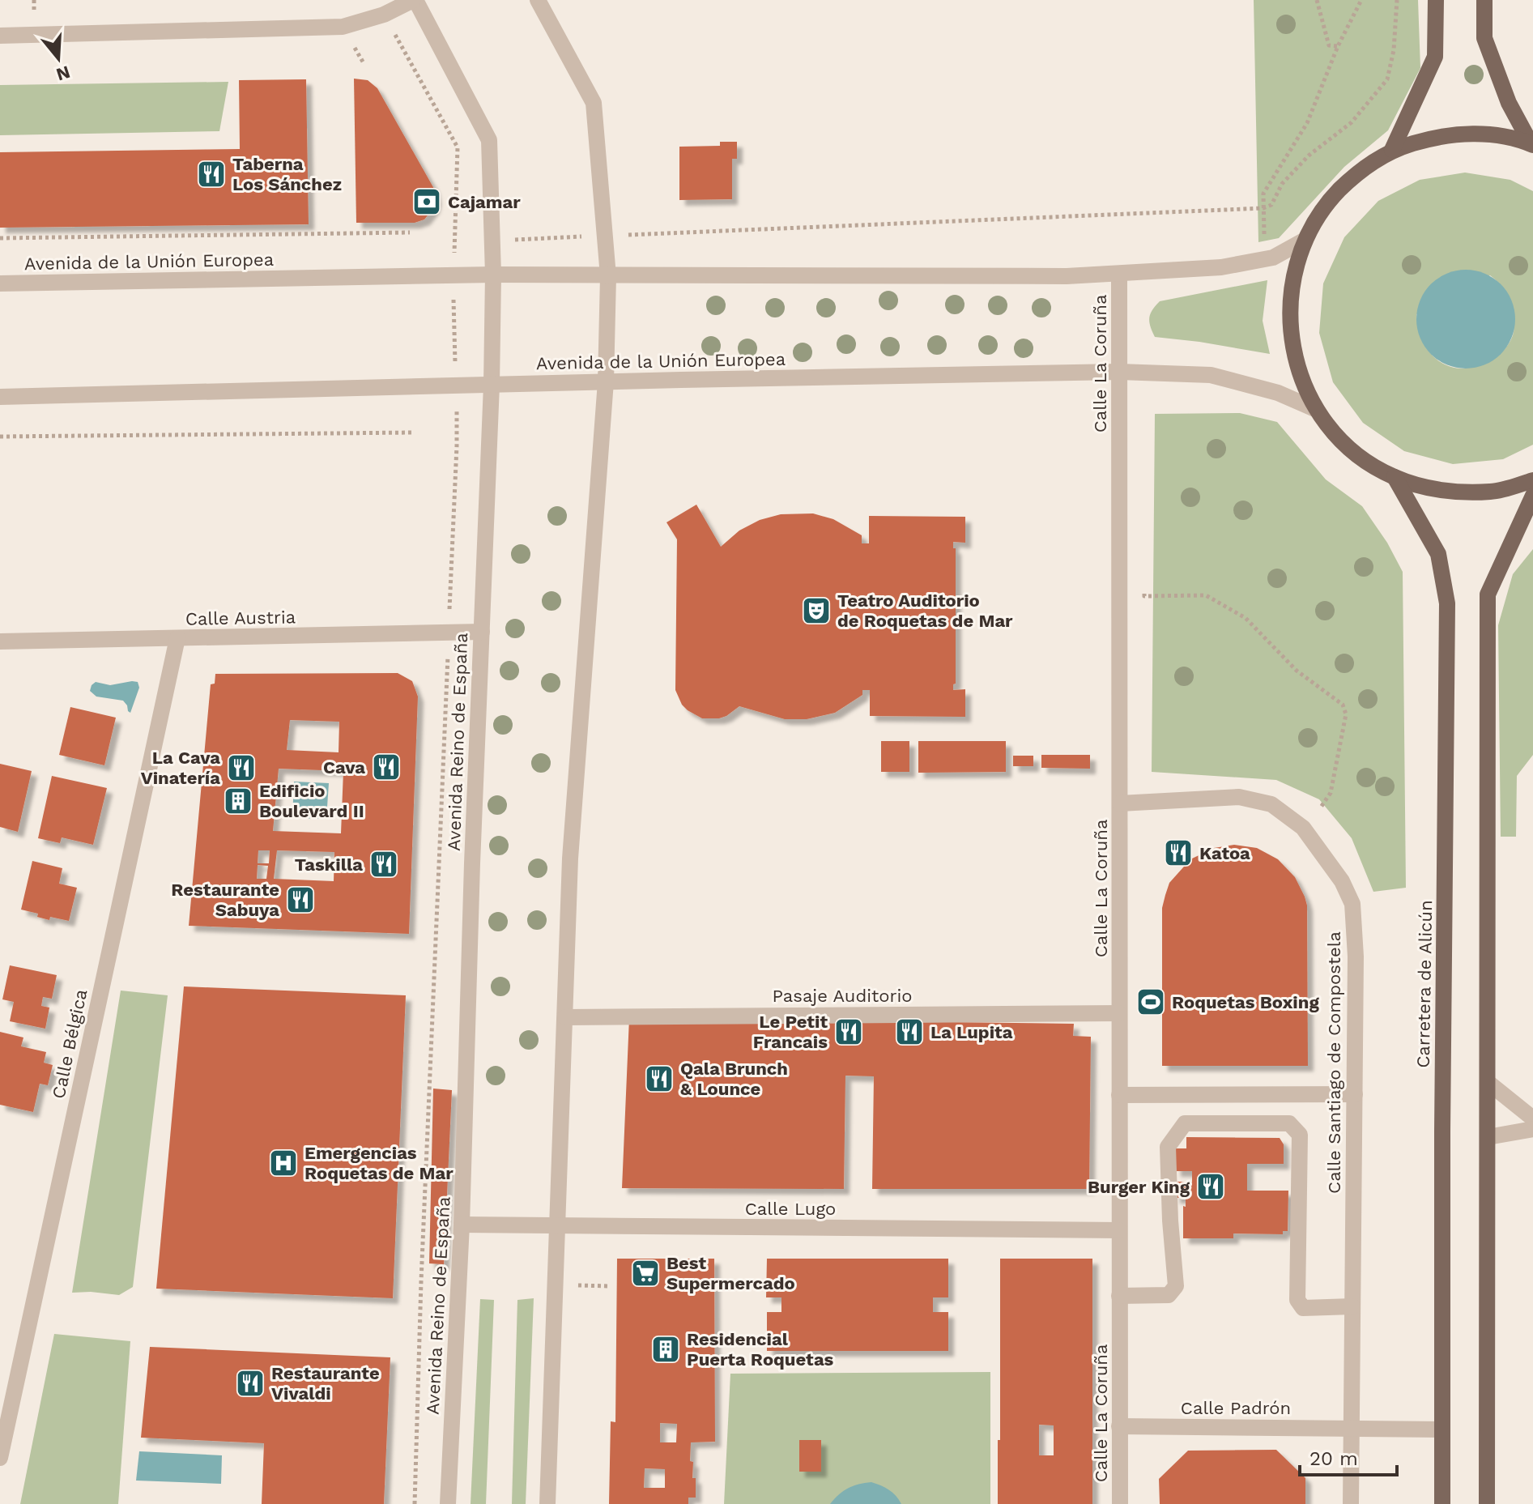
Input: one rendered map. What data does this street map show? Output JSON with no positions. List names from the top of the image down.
{
  "streets": {
    "main road": ["Carretera de Alicún"],
    "street": [
      "Avenida de la Unión Europea",
      "Calle La Coruña",
      "Calle Austria",
      "Avenida Reino de España",
      "Pasaje Auditorio",
      "Calle Bélgica",
      "Calle Santiago de Compostela",
      "Calle Lugo",
      "Calle Padrón"
    ]
  },
  "crossings": [
    ["Avenida de la Unión Europea", "Calle La Coruña"],
    ["Avenida de la Unión Europea", "Avenida Reino de España"],
    ["Calle La Coruña", "Pasaje Auditorio"],
    ["Calle La Coruña", "Calle Santiago de Compostela"],
    ["Calle La Coruña", "Calle Lugo"],
    ["Calle La Coruña", "Calle Padrón"],
    ["Calle Austria", "Avenida Reino de España"],
    ["Calle Austria", "Calle Bélgica"],
    ["Avenida Reino de España", "Calle Lugo"],
    ["Carretera de Alicún", "Calle Padrón"],
    ["Calle Santiago de Compostela", "Calle Padrón"]
  ],
  "places": {
    "restaurant": [
      "Taberna Los Sánchez",
      "Cava",
      "La Cava Vinatería",
      "Katoa",
      "Taskilla",
      "Restaurante Sabuya",
      "Le Petit Francais",
      "La Lupita",
      "Qala Brunch & Lounce",
      "Burger King",
      "Restaurante Vivaldi"
    ],
    "bank": ["Cajamar"],
    "theatre": ["Teatro Auditorio de Roquetas de Mar"],
    "building": ["Edificio Boulevard II", "Residencial Puerta Roquetas"],
    "sports": ["Roquetas Boxing"],
    "hospital": ["Emergencias Roquetas de Mar"],
    "supermarket": ["Best Supermercado"]
  },
  "scale_bar": "20 m",
  "north": "bottom"
}
